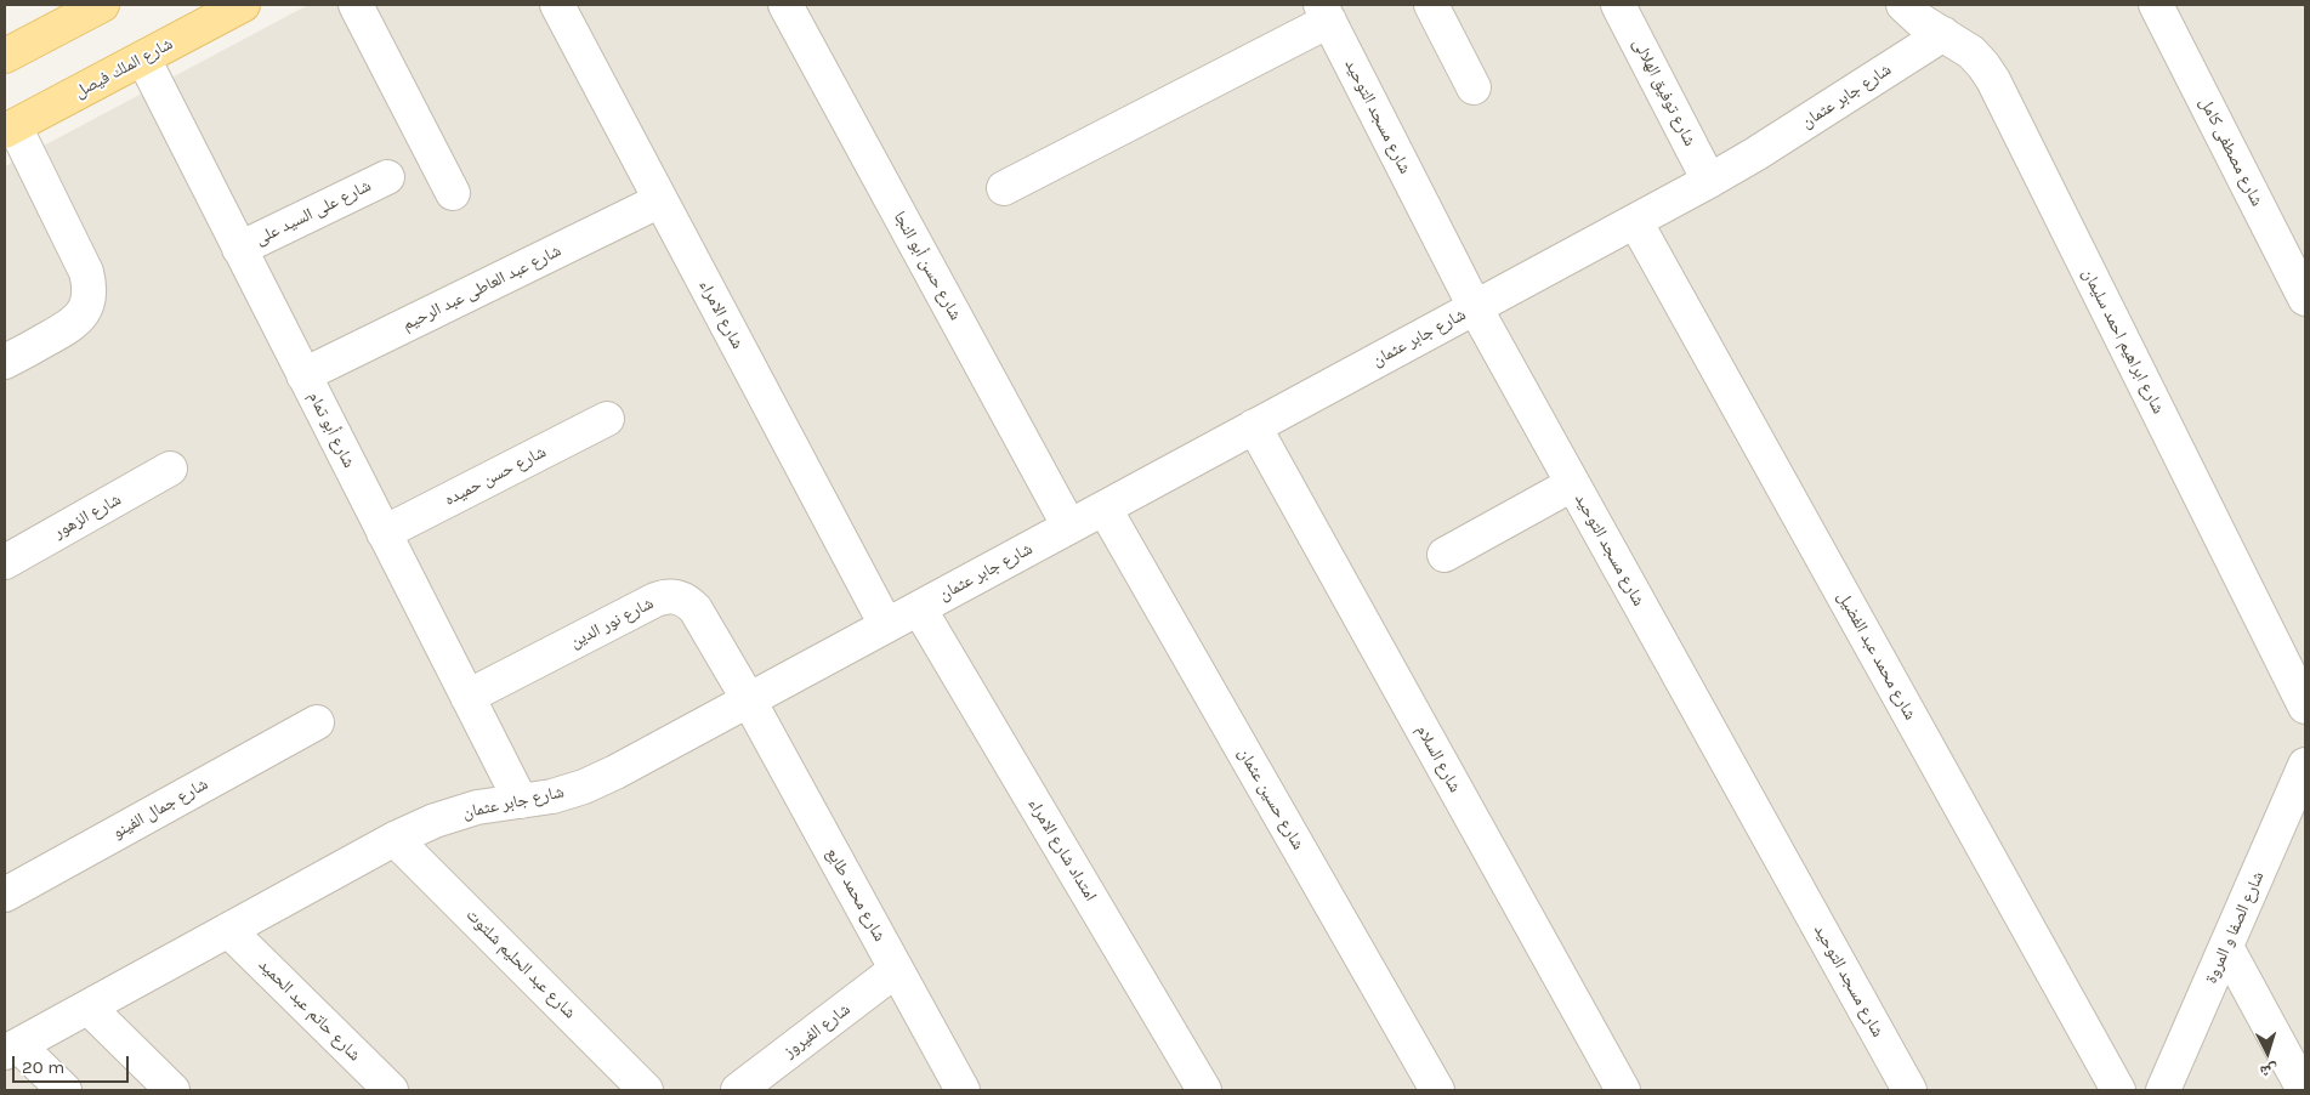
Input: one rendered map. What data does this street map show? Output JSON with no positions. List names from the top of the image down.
{
  "streets": {
    "main road": ["شارع الملك فيصل"],
    "street": [
      "شارع توفيق الهلالى",
      "شارع جابر عثمان",
      "شارع مسجد التوحيد",
      "شارع مصطفى كامل",
      "شارع على السيد على",
      "شارع حسن أبو النجا",
      "شارع عبد العاطى عبد الرحيم",
      "شارع الامراء",
      "شارع ابراهيم احمد سليمان",
      "شارع أبو تمام",
      "شارع حسن حميده",
      "شارع الزهور",
      "شارع نور الدين",
      "شارع محمد عبد الفضيل",
      "شارع السلام",
      "شارع حسين عثمان",
      "شارع جمال الفينو",
      "امتداد شارع الامراء",
      "شارع محمد طايع",
      "شارع الصفا و المروة",
      "شارع عبد الحليم شلتوت",
      "شارع حاتم عبد الحميد",
      "شارع الفيروز"
    ]
  },
  "crossings": [
    ["شارع الملك فيصل", "شارع أبو تمام"],
    ["شارع توفيق الهلالى", "شارع جابر عثمان"],
    ["شارع جابر عثمان", "شارع مسجد التوحيد"],
    ["شارع جابر عثمان", "شارع حسن أبو النجا"],
    ["شارع جابر عثمان", "شارع الامراء"],
    ["شارع جابر عثمان", "شارع ابراهيم احمد سليمان"],
    ["شارع جابر عثمان", "شارع أبو تمام"],
    ["شارع جابر عثمان", "شارع نور الدين"],
    ["شارع جابر عثمان", "شارع محمد عبد الفضيل"],
    ["شارع جابر عثمان", "شارع السلام"],
    ["شارع جابر عثمان", "شارع حسين عثمان"],
    ["شارع جابر عثمان", "امتداد شارع الامراء"],
    ["شارع جابر عثمان", "شارع محمد طايع"],
    ["شارع جابر عثمان", "شارع عبد الحليم شلتوت"],
    ["شارع جابر عثمان", "شارع حاتم عبد الحميد"],
    ["شارع على السيد على", "شارع أبو تمام"],
    ["شارع عبد العاطى عبد الرحيم", "شارع الامراء"],
    ["شارع عبد العاطى عبد الرحيم", "شارع أبو تمام"],
    ["شارع أبو تمام", "شارع حسن حميده"],
    ["شارع أبو تمام", "شارع نور الدين"],
    ["شارع نور الدين", "شارع محمد طايع"],
    ["شارع محمد طايع", "شارع الفيروز"]
  ],
  "scale_bar": "20 m",
  "north": "bottom"
}
